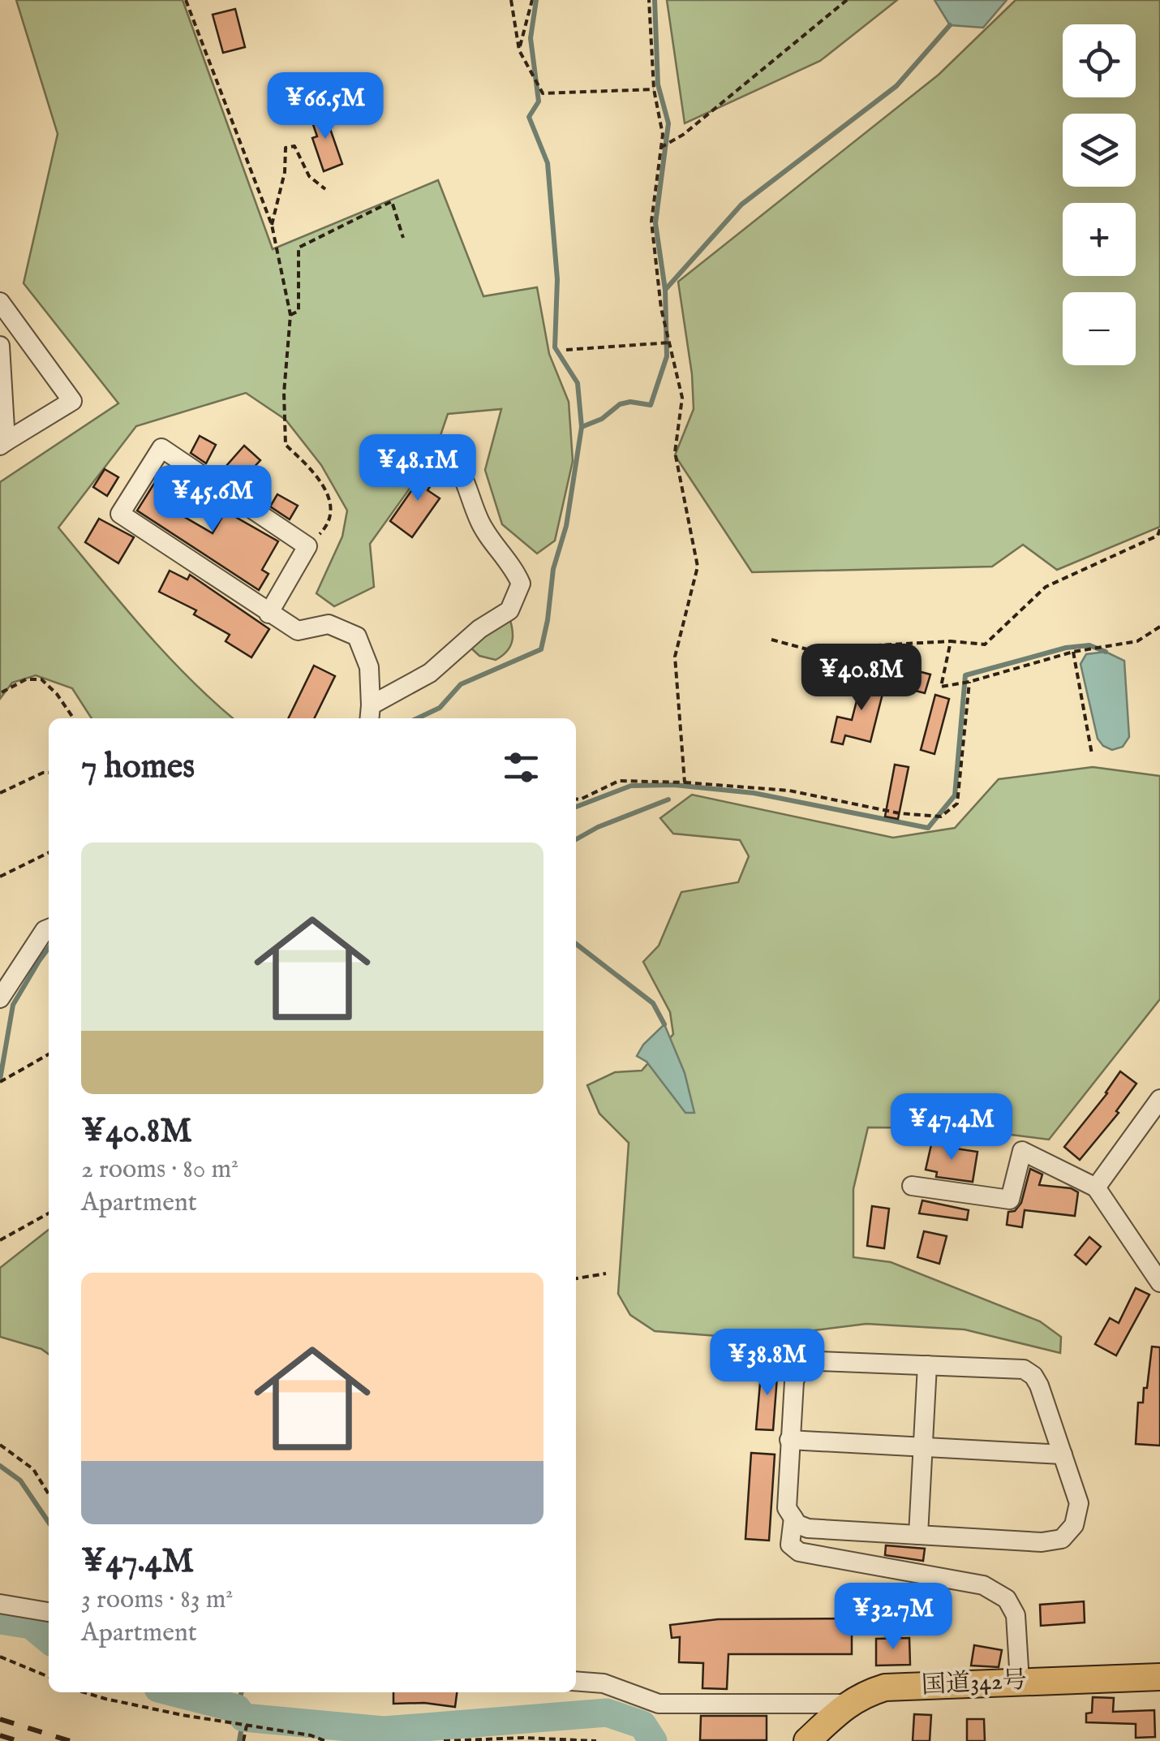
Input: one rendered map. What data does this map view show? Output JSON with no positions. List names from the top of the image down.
{
  "streets": {
    "highway": ["国道342号"]
  },
  "page": {
    "map_buttons": ["+", "−"],
    "price": [
      "¥66.5M",
      "¥48.1M",
      "¥45.6M",
      "¥40.8M",
      "¥47.4M",
      "¥38.8M",
      "¥32.7M"
    ],
    "heading": "7 homes",
    "list": [
      {
        "name": "¥40.8M",
        "note": "2 rooms · 80 m² · Apartment"
      },
      {
        "name": "¥47.4M",
        "note": "3 rooms · 83 m² · Apartment"
      }
    ]
  }
}
